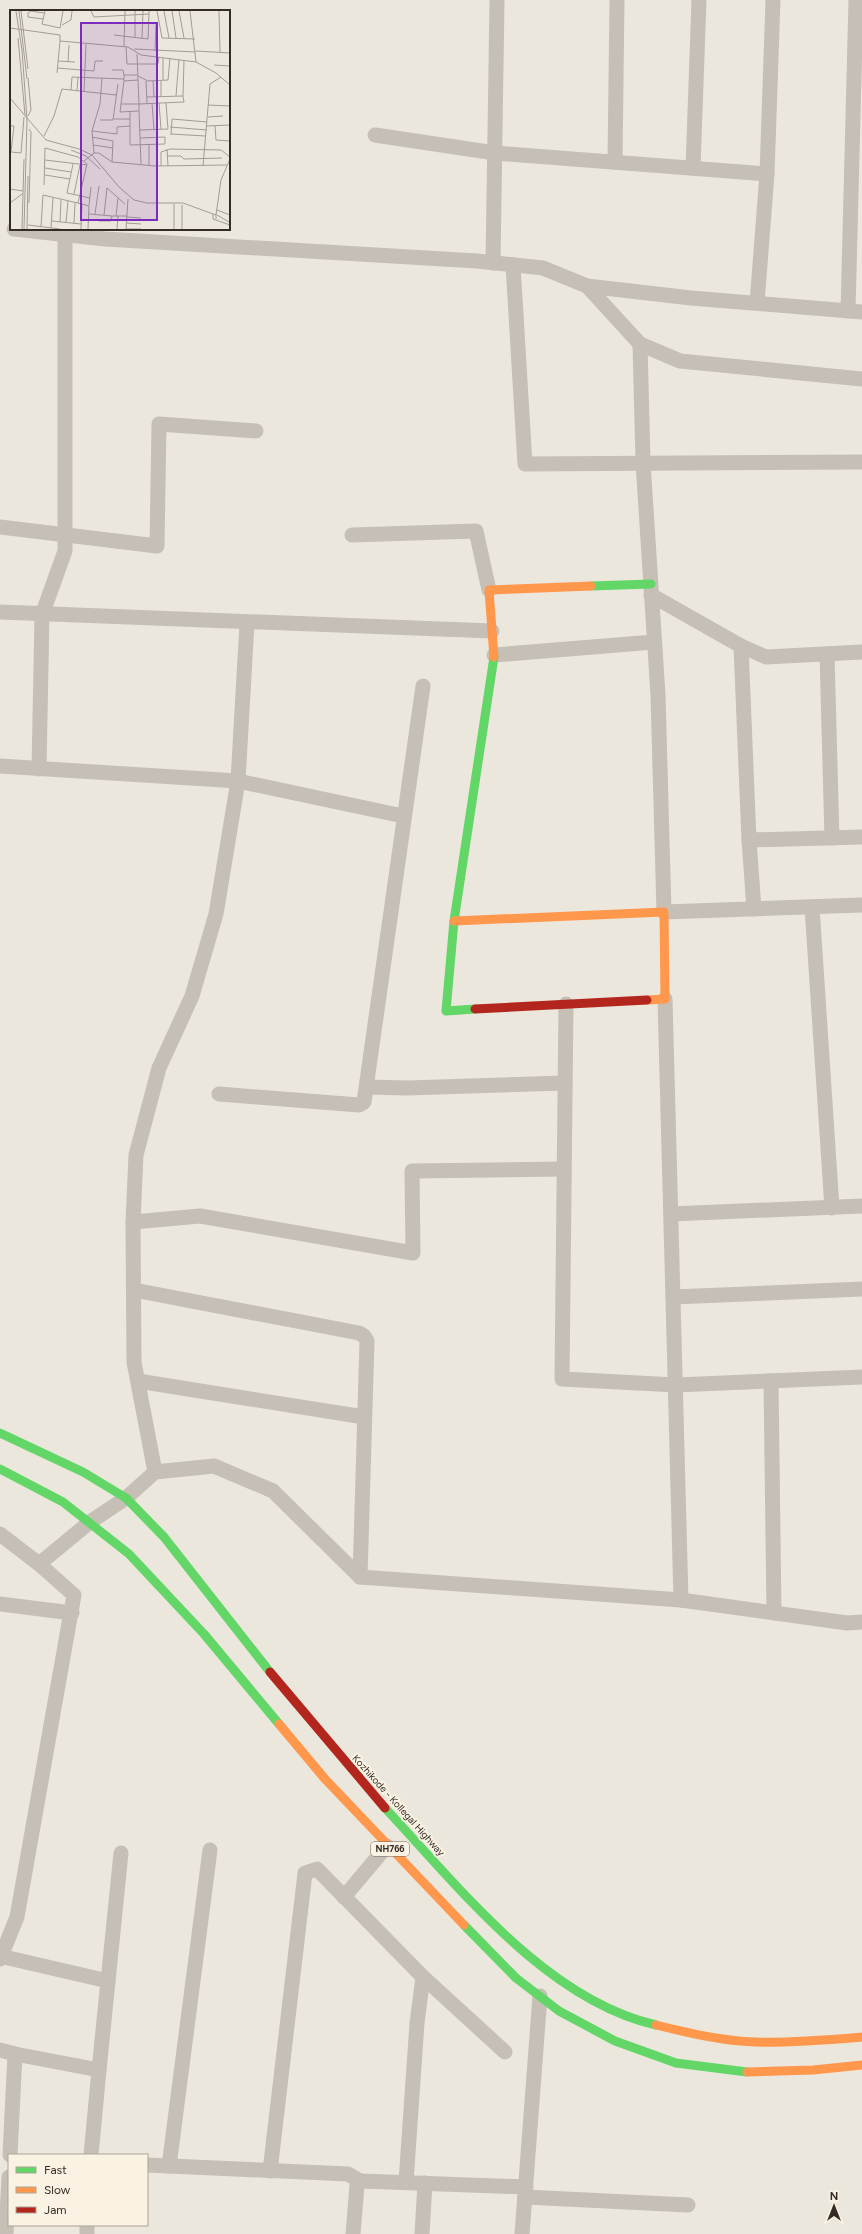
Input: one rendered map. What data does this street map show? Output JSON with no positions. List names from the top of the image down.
{
  "streets": {
    "main road": ["Kozhikode - Kollegal Highway", "NH766"]
  },
  "legend": ["Fast", "Slow", "Jam"],
  "north": "top"
}
